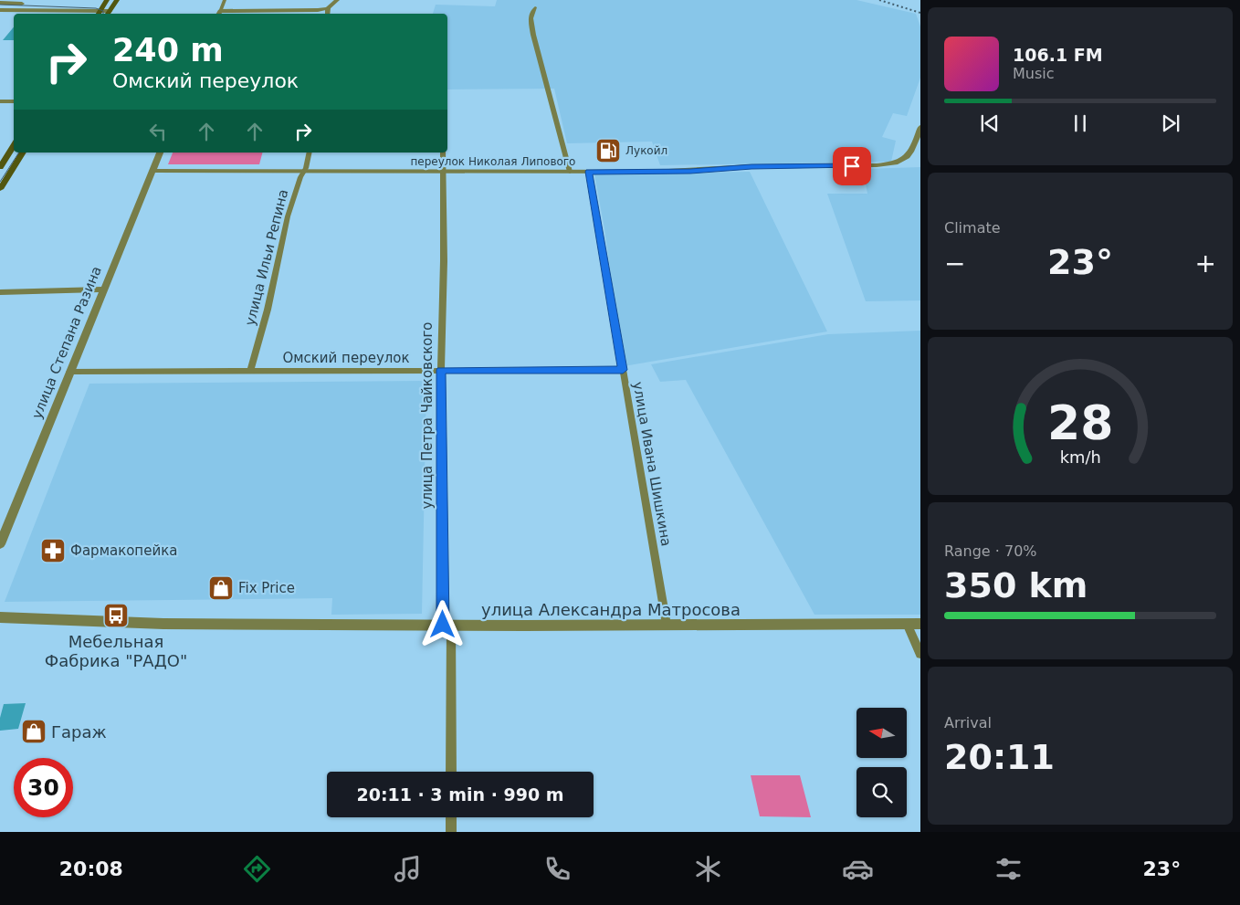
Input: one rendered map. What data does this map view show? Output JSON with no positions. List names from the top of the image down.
{
  "streets": {
    "street": [
      "переулок Николая Липового",
      "улица Ильи Репина",
      "улица Степана Разина",
      "Омский переулок",
      "улица Петра Чайковского",
      "улица Ивана Шишкина",
      "улица Александра Матросова"
    ]
  },
  "crossings": [
    ["переулок Николая Липового", "улица Ильи Репина"],
    ["переулок Николая Липового", "улица Степана Разина"],
    ["переулок Николая Липового", "улица Петра Чайковского"],
    ["переулок Николая Липового", "улица Ивана Шишкина"],
    ["улица Ильи Репина", "Омский переулок"],
    ["улица Степана Разина", "Омский переулок"],
    ["Омский переулок", "улица Петра Чайковского"],
    ["Омский переулок", "улица Ивана Шишкина"],
    ["улица Петра Чайковского", "улица Александра Матросова"],
    ["улица Ивана Шишкина", "улица Александра Матросова"]
  ],
  "places": {
    "fuel station": ["Лукойл"],
    "pharmacy": ["Фармакопейка"],
    "shop": ["Fix Price", "Гараж"],
    "bus stop": ["Мебельная Фабрика \"РАДО\""]
  },
  "north": "left",
  "page": {
    "turn": ["240 m", "Омский переулок"],
    "song": ["106.1 FM", "Music"],
    "tile": [
      "Climate",
      ["Range · 70%", "350 km"],
      ["Arrival", "20:11"]
    ],
    "heat": ["−", "23°", "+"],
    "limit": "30",
    "trip": "20:11 · 3 min · 990 m",
    "tabs": ["20:08", "23°"],
    "gauge": ["28", "km/h"]
  }
}
